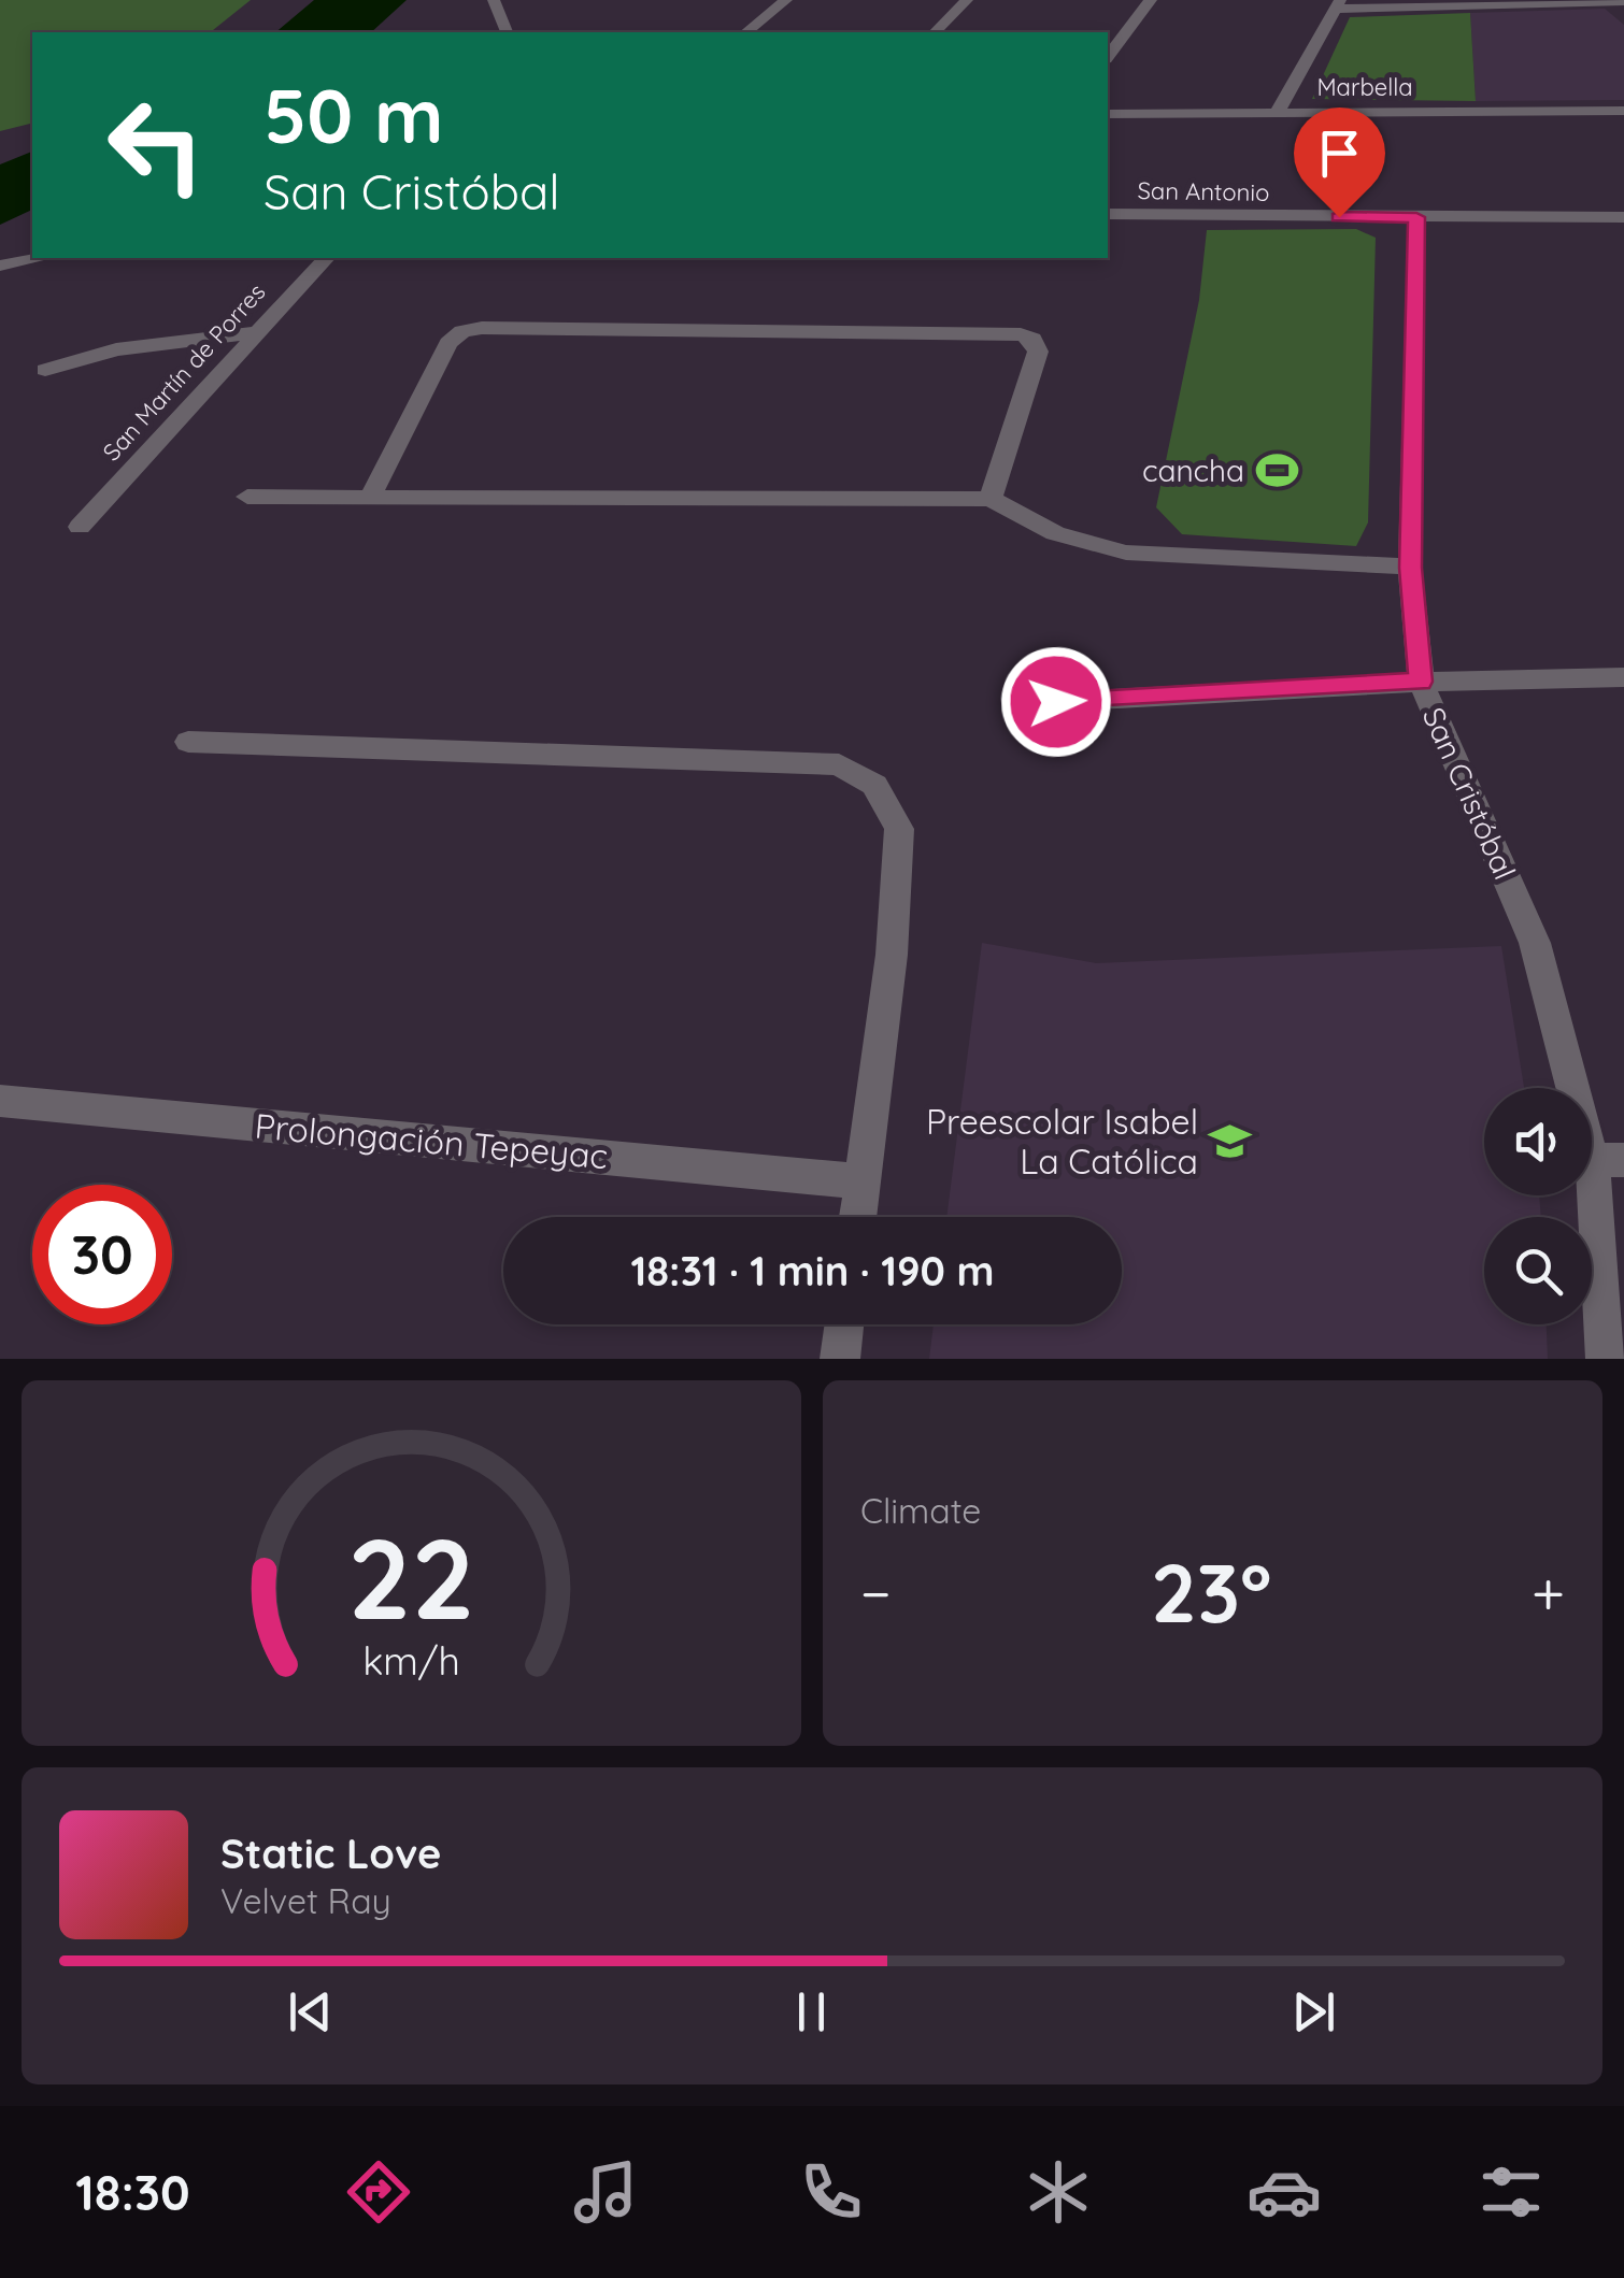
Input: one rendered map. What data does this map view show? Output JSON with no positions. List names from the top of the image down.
{
  "streets": {
    "street": [
      "Marbella",
      "San Antonio",
      "San Martín de Porres",
      "San Cristóbal",
      "Prolongación Tepeyac"
    ]
  },
  "crossings": [
    ["San Antonio", "San Cristóbal"]
  ],
  "places": {
    "sports": ["cancha"],
    "school or university": ["Preescolar Isabel La Católica"]
  },
  "page": {
    "turn": ["50 m", "San Cristóbal"],
    "limit": "30",
    "trip": "18:31 · 1 min · 190 m",
    "tile": "Climate",
    "heat": ["−", "23°", "+"],
    "song": ["Static Love", "Velvet Ray"],
    "tabs": "18:30",
    "gauge": ["22", "km/h"]
  }
}
